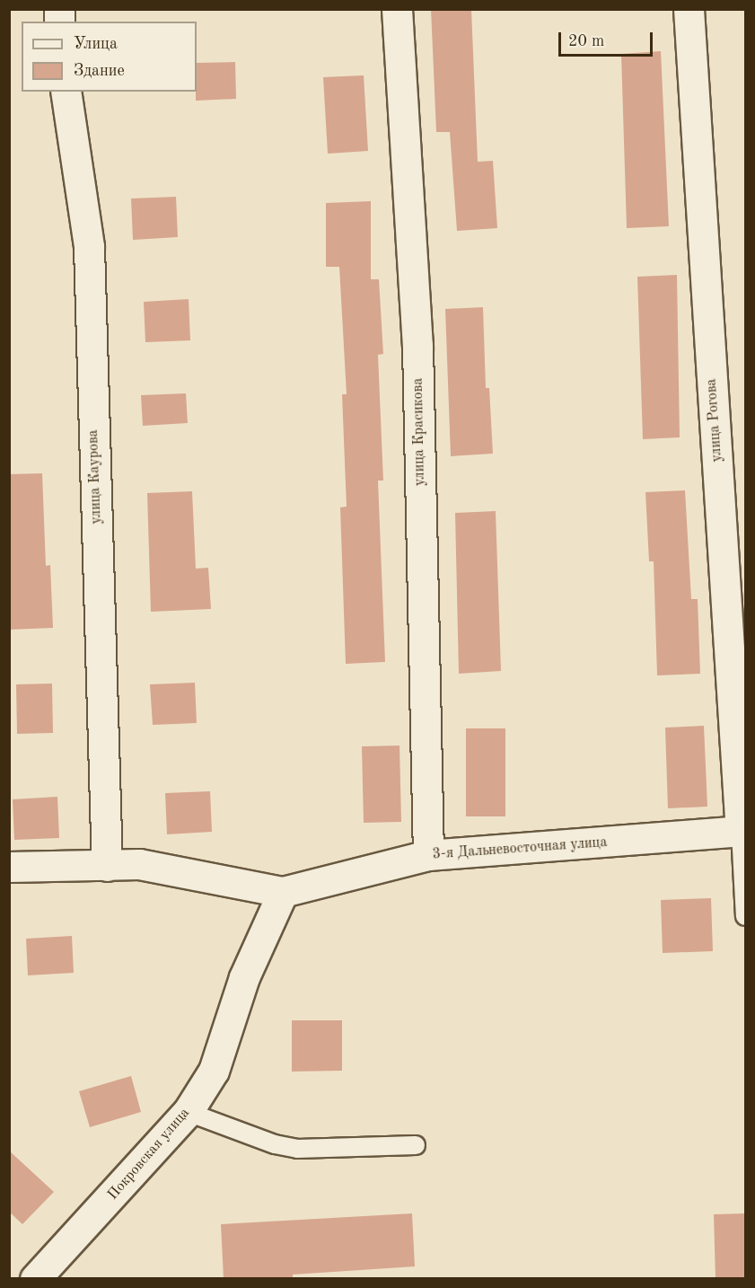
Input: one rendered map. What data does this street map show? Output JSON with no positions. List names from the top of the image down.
{
  "streets": {
    "street": [
      "улица Рогова",
      "улица Красикова",
      "улица Каурова",
      "3-я Дальневосточная улица",
      "Покровская улица"
    ]
  },
  "crossings": [
    ["улица Рогова", "3-я Дальневосточная улица"],
    ["улица Красикова", "3-я Дальневосточная улица"],
    ["улица Каурова", "3-я Дальневосточная улица"],
    ["3-я Дальневосточная улица", "Покровская улица"]
  ],
  "legend": ["Улица", "Здание"],
  "scale_bar": "20 m"
}
